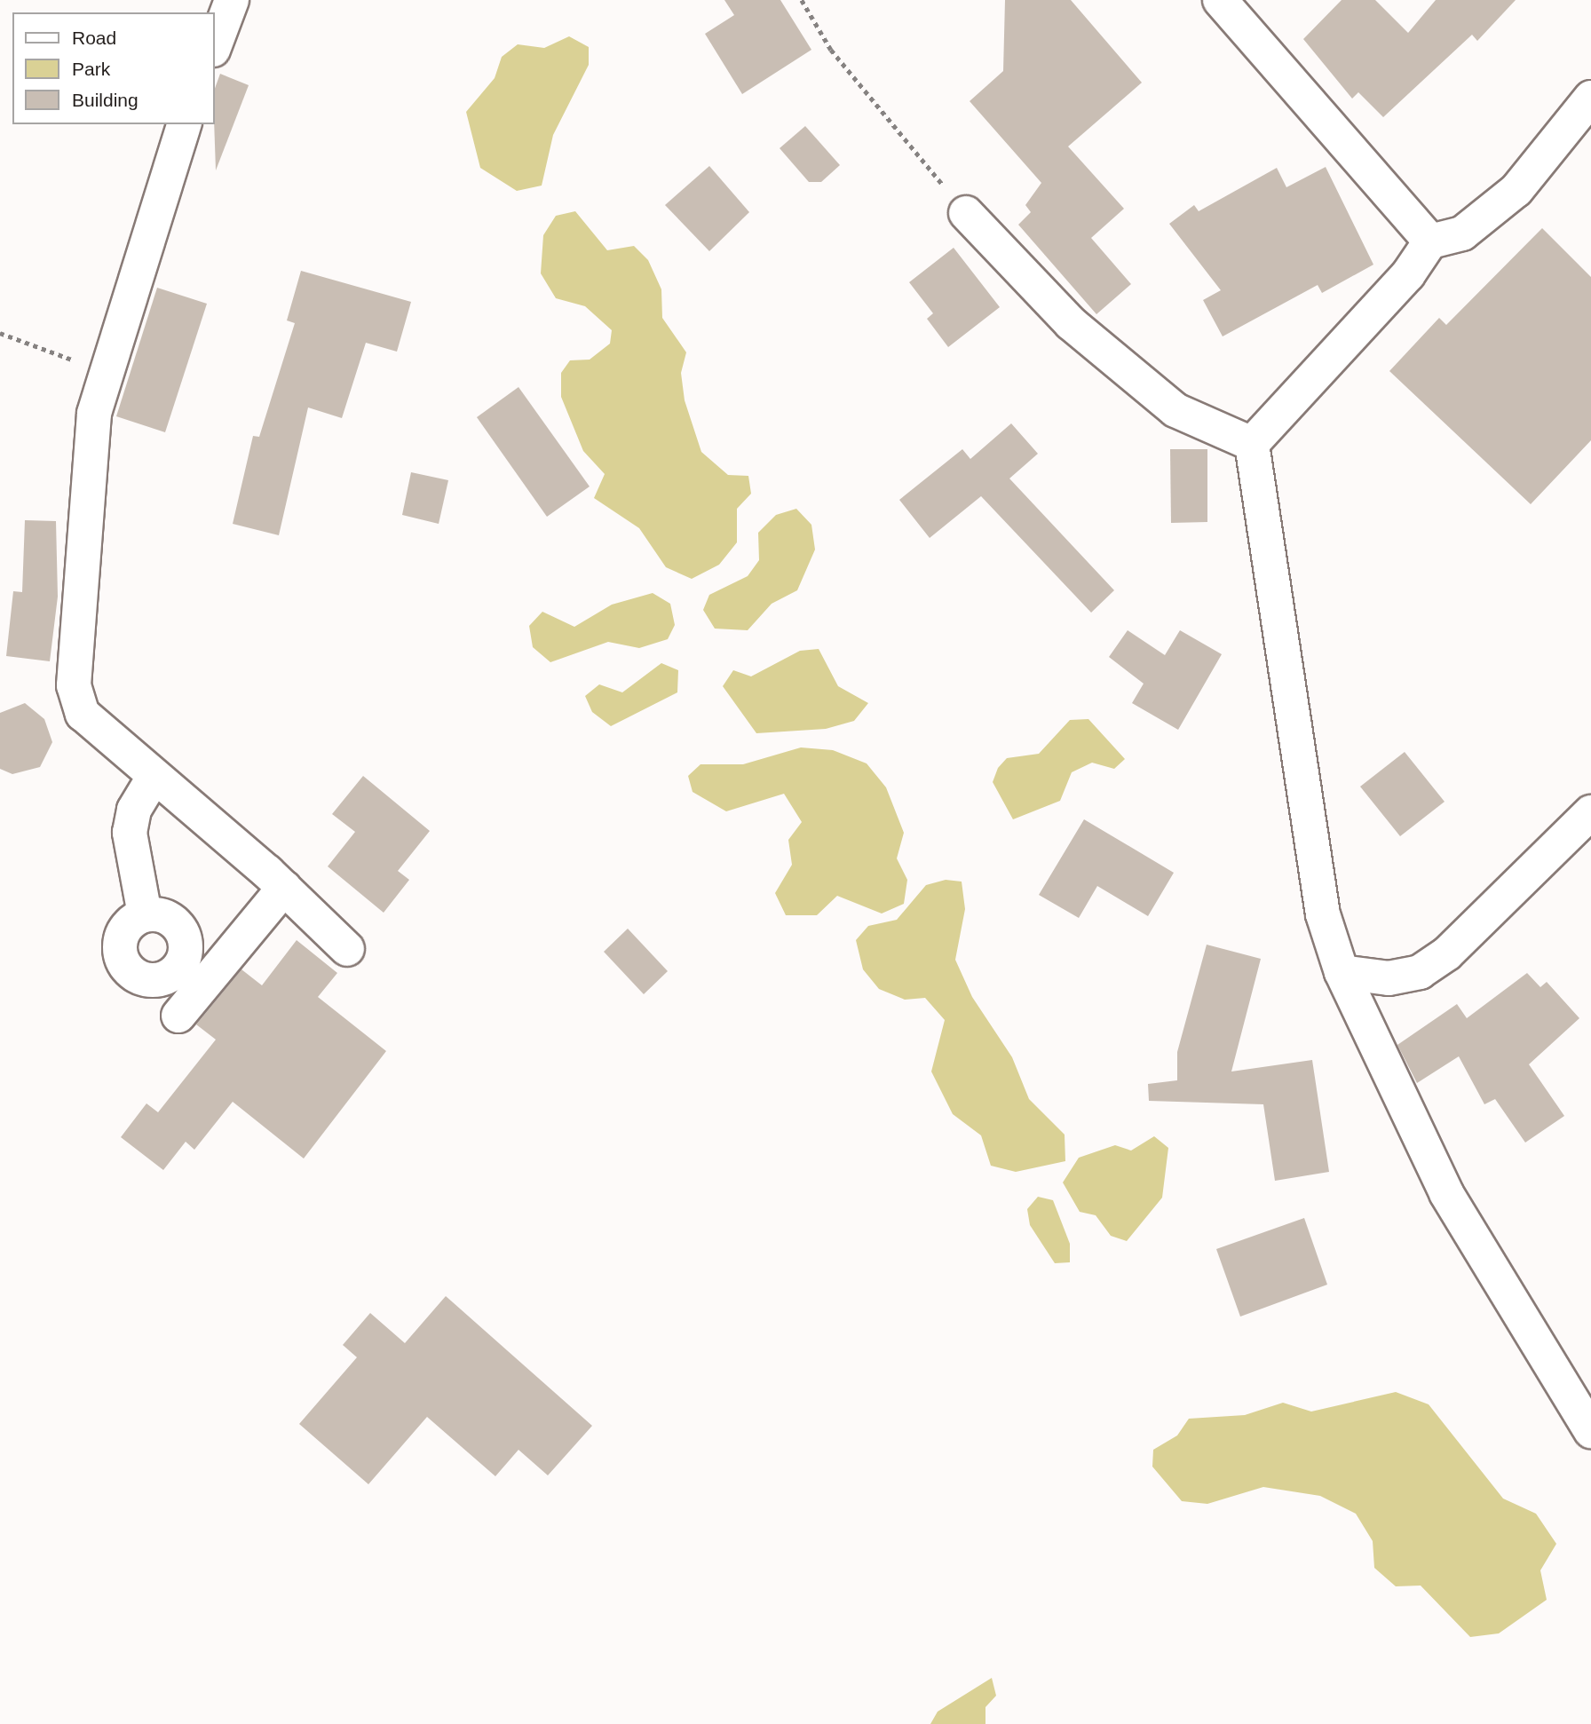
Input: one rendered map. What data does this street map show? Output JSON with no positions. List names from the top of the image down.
{
  "legend": ["Road", "Park", "Building"]
}
